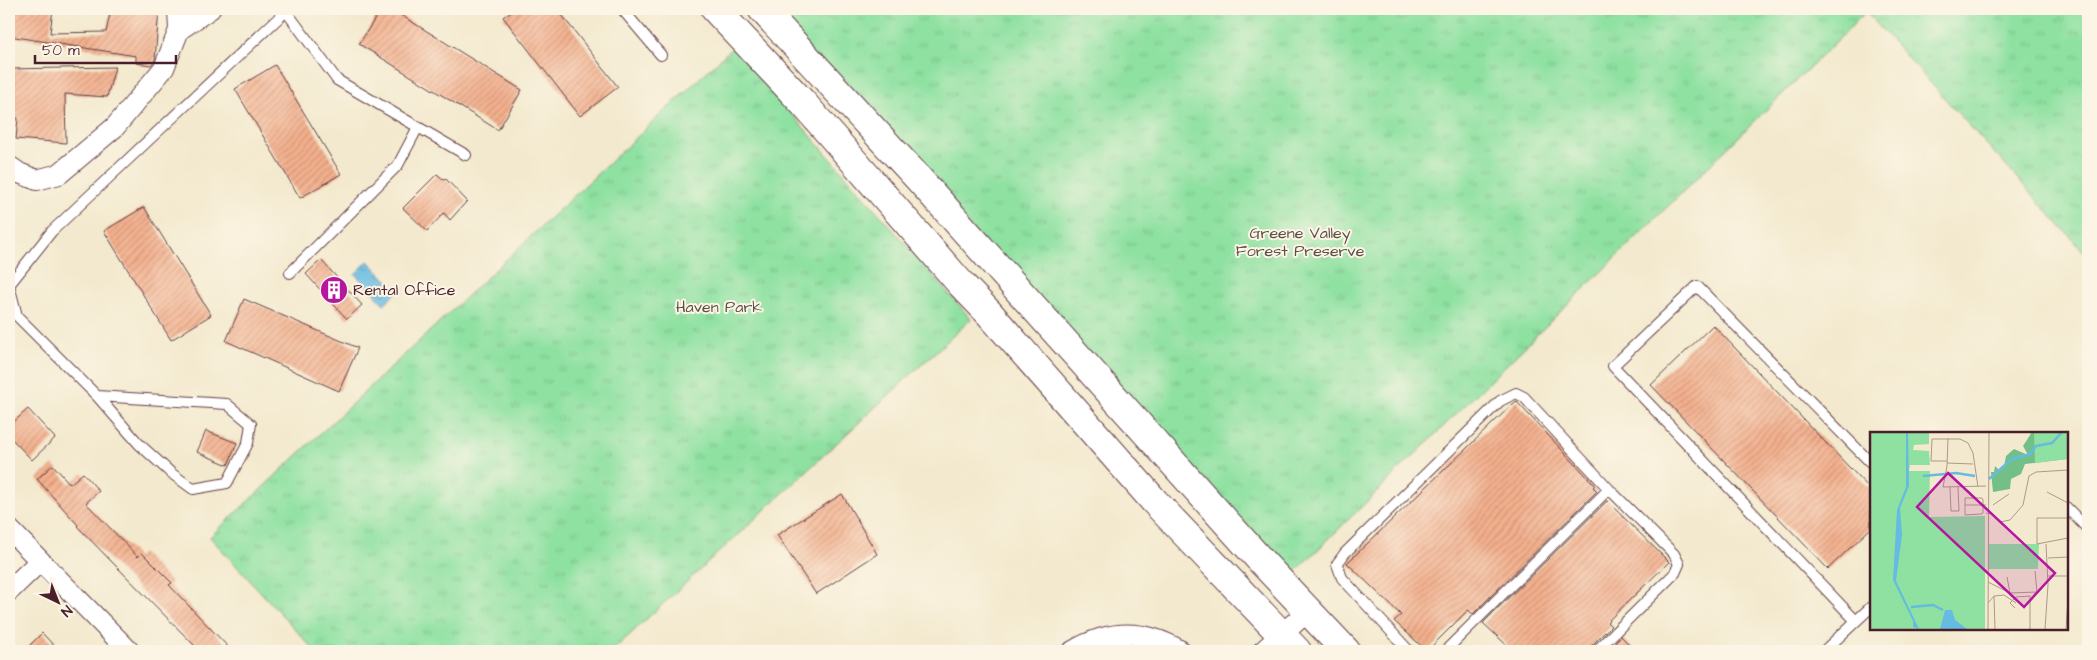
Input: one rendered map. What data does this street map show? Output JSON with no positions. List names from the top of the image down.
{
  "parks": ["Greene Valley Forest Preserve", "Haven Park"],
  "places": {
    "building": ["Rental Office"]
  },
  "scale_bar": "50 m",
  "north": "bottom right"
}
